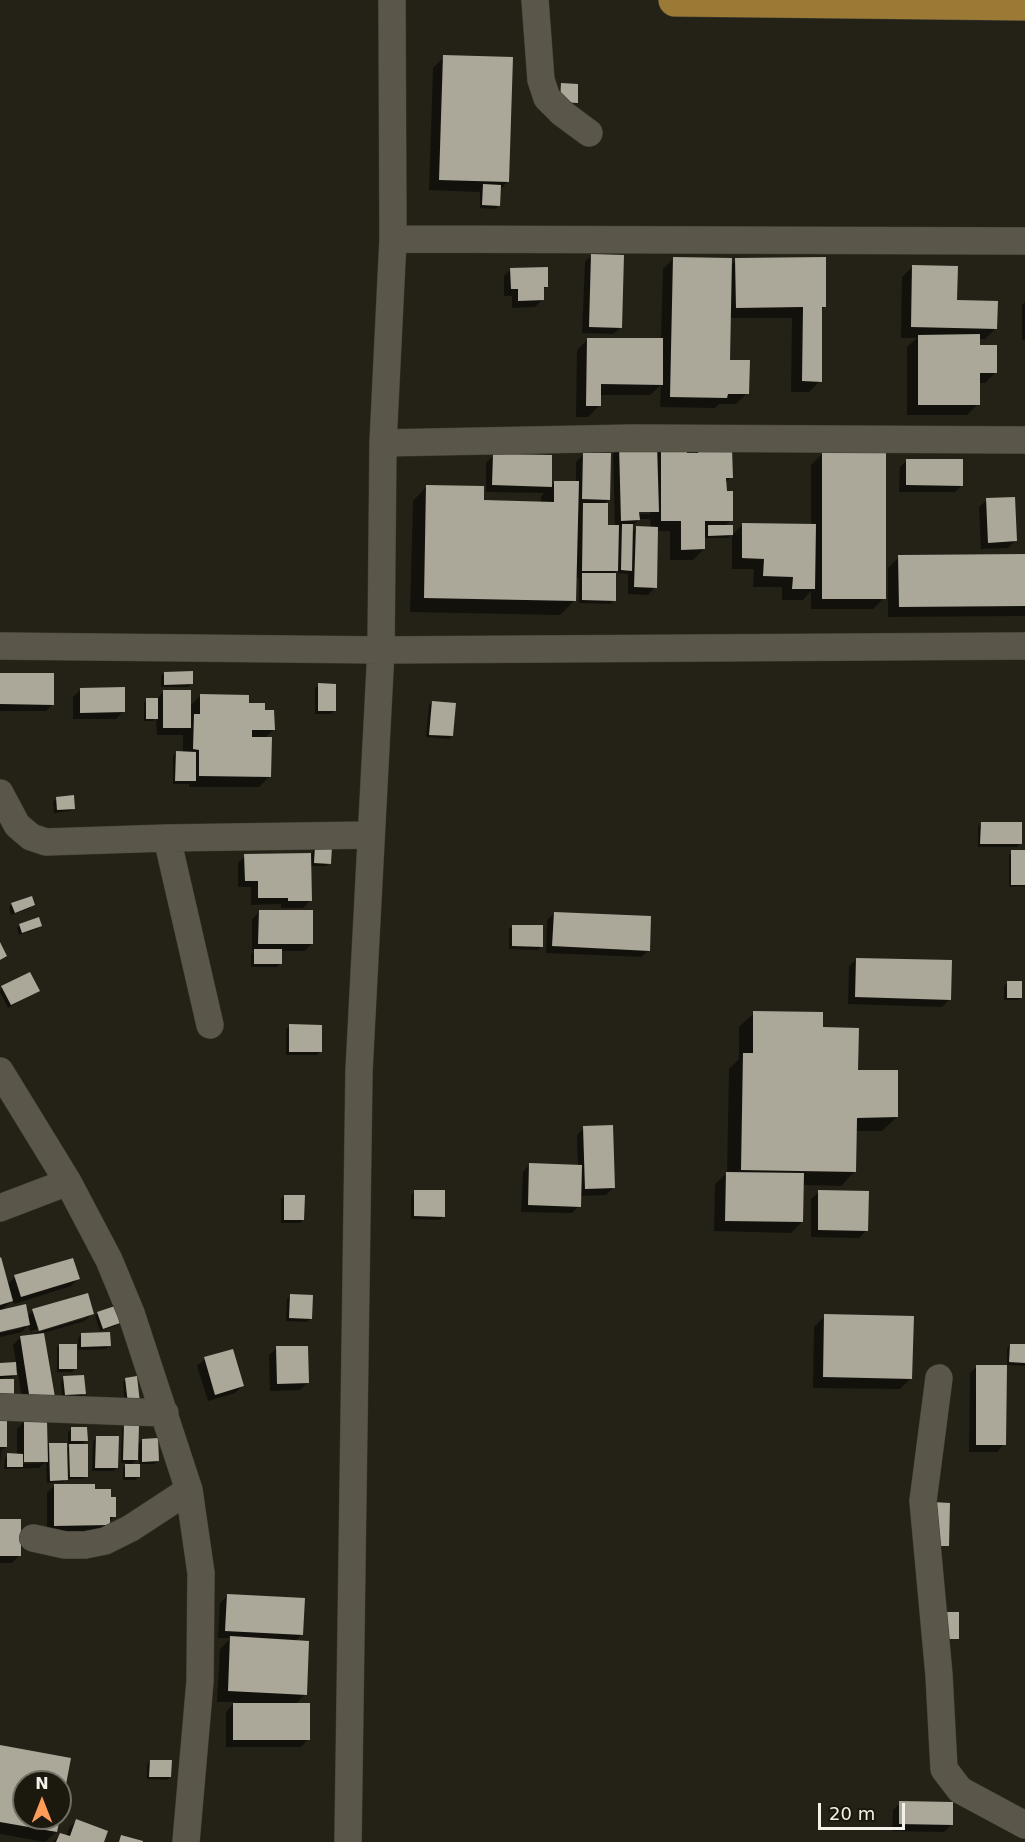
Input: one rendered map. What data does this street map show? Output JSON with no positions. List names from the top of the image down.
{
  "scale_bar": "20 m",
  "north": "top"
}
